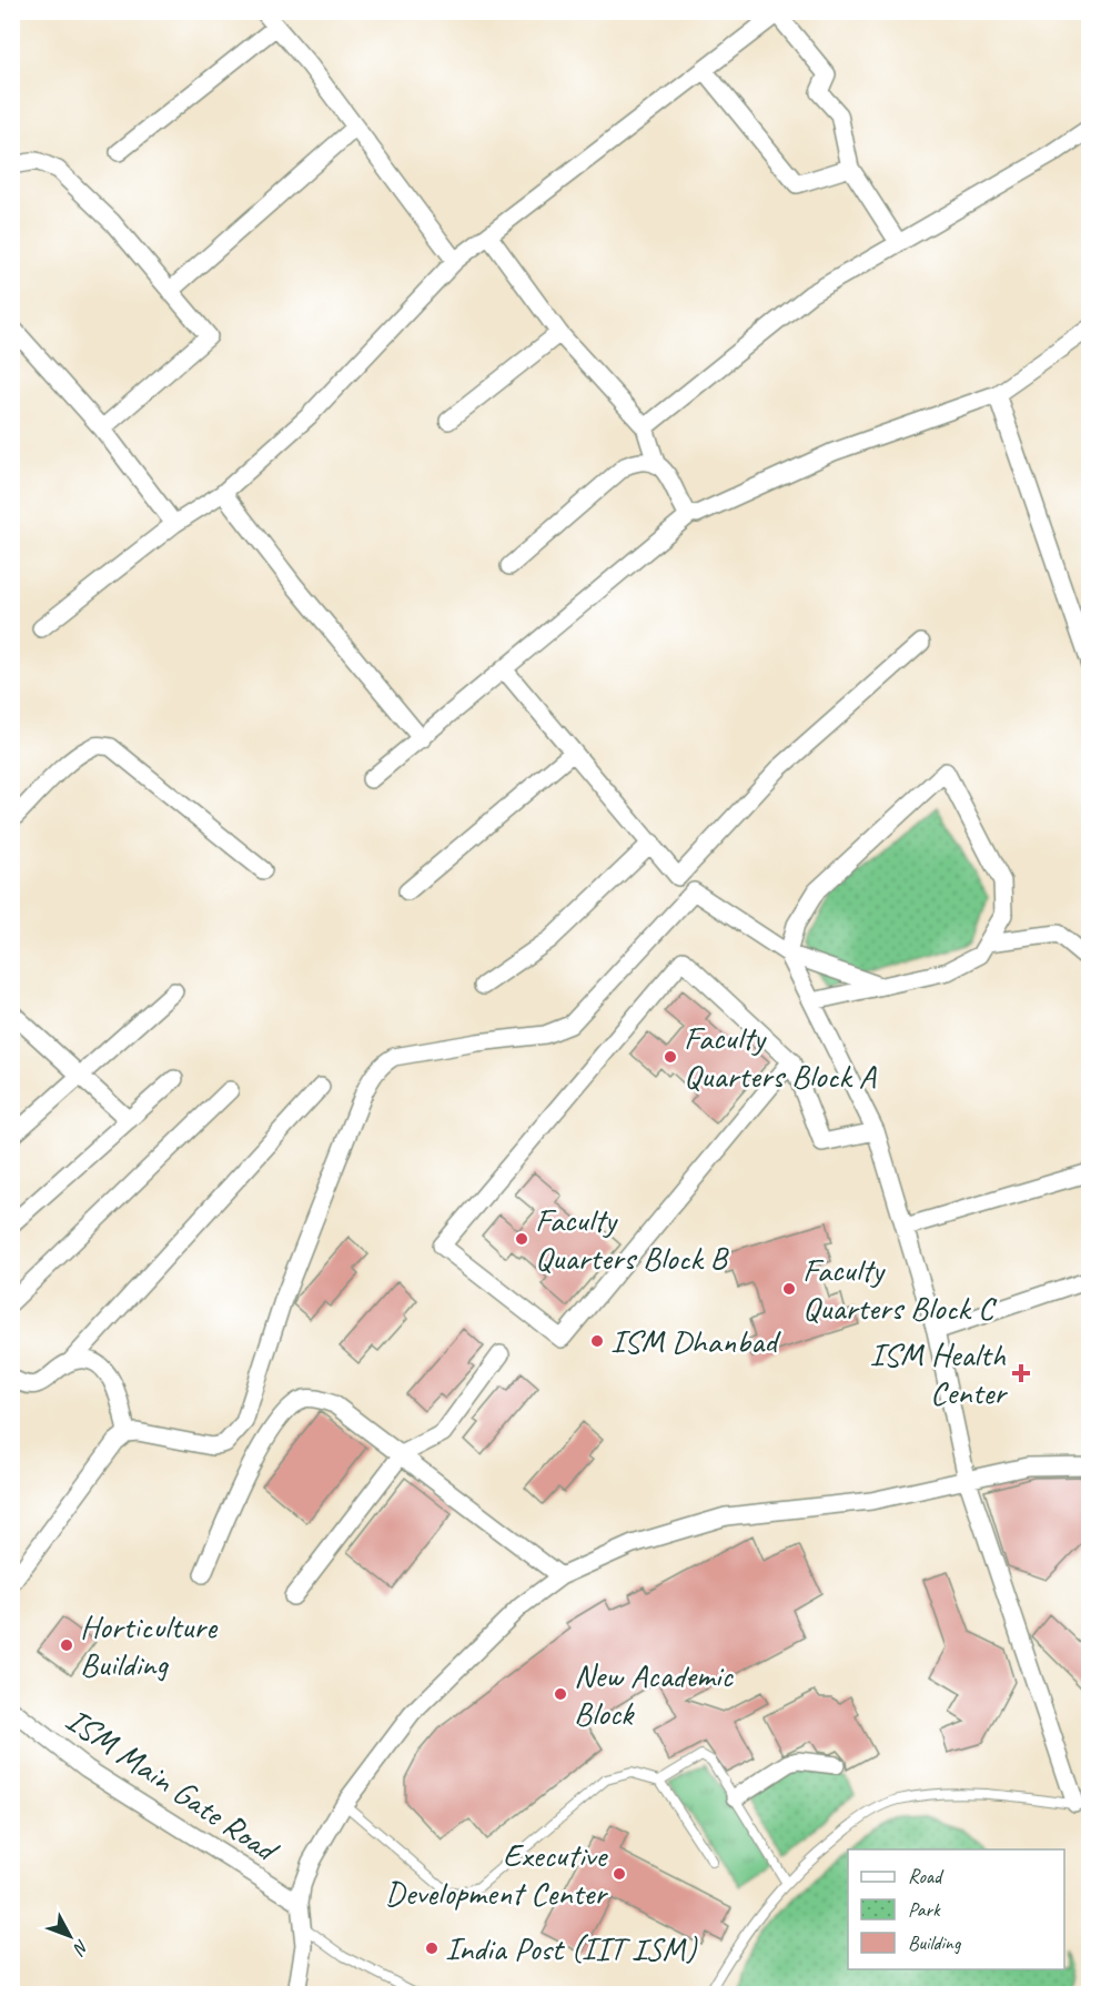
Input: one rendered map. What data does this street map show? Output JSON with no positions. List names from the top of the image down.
{
  "streets": {
    "street": ["ISM Main Gate Road"]
  },
  "places": {
    "other": [
      "Faculty Quarters Block A",
      "Faculty Quarters Block B",
      "Faculty Quarters Block C",
      "ISM Dhanbad",
      "Horticulture Building",
      "New Academic Block",
      "Executive Development Center",
      "India Post (IIT ISM)"
    ],
    "health": ["ISM Health Center"]
  },
  "legend": ["Road", "Park", "Building"],
  "north": "bottom right"
}
